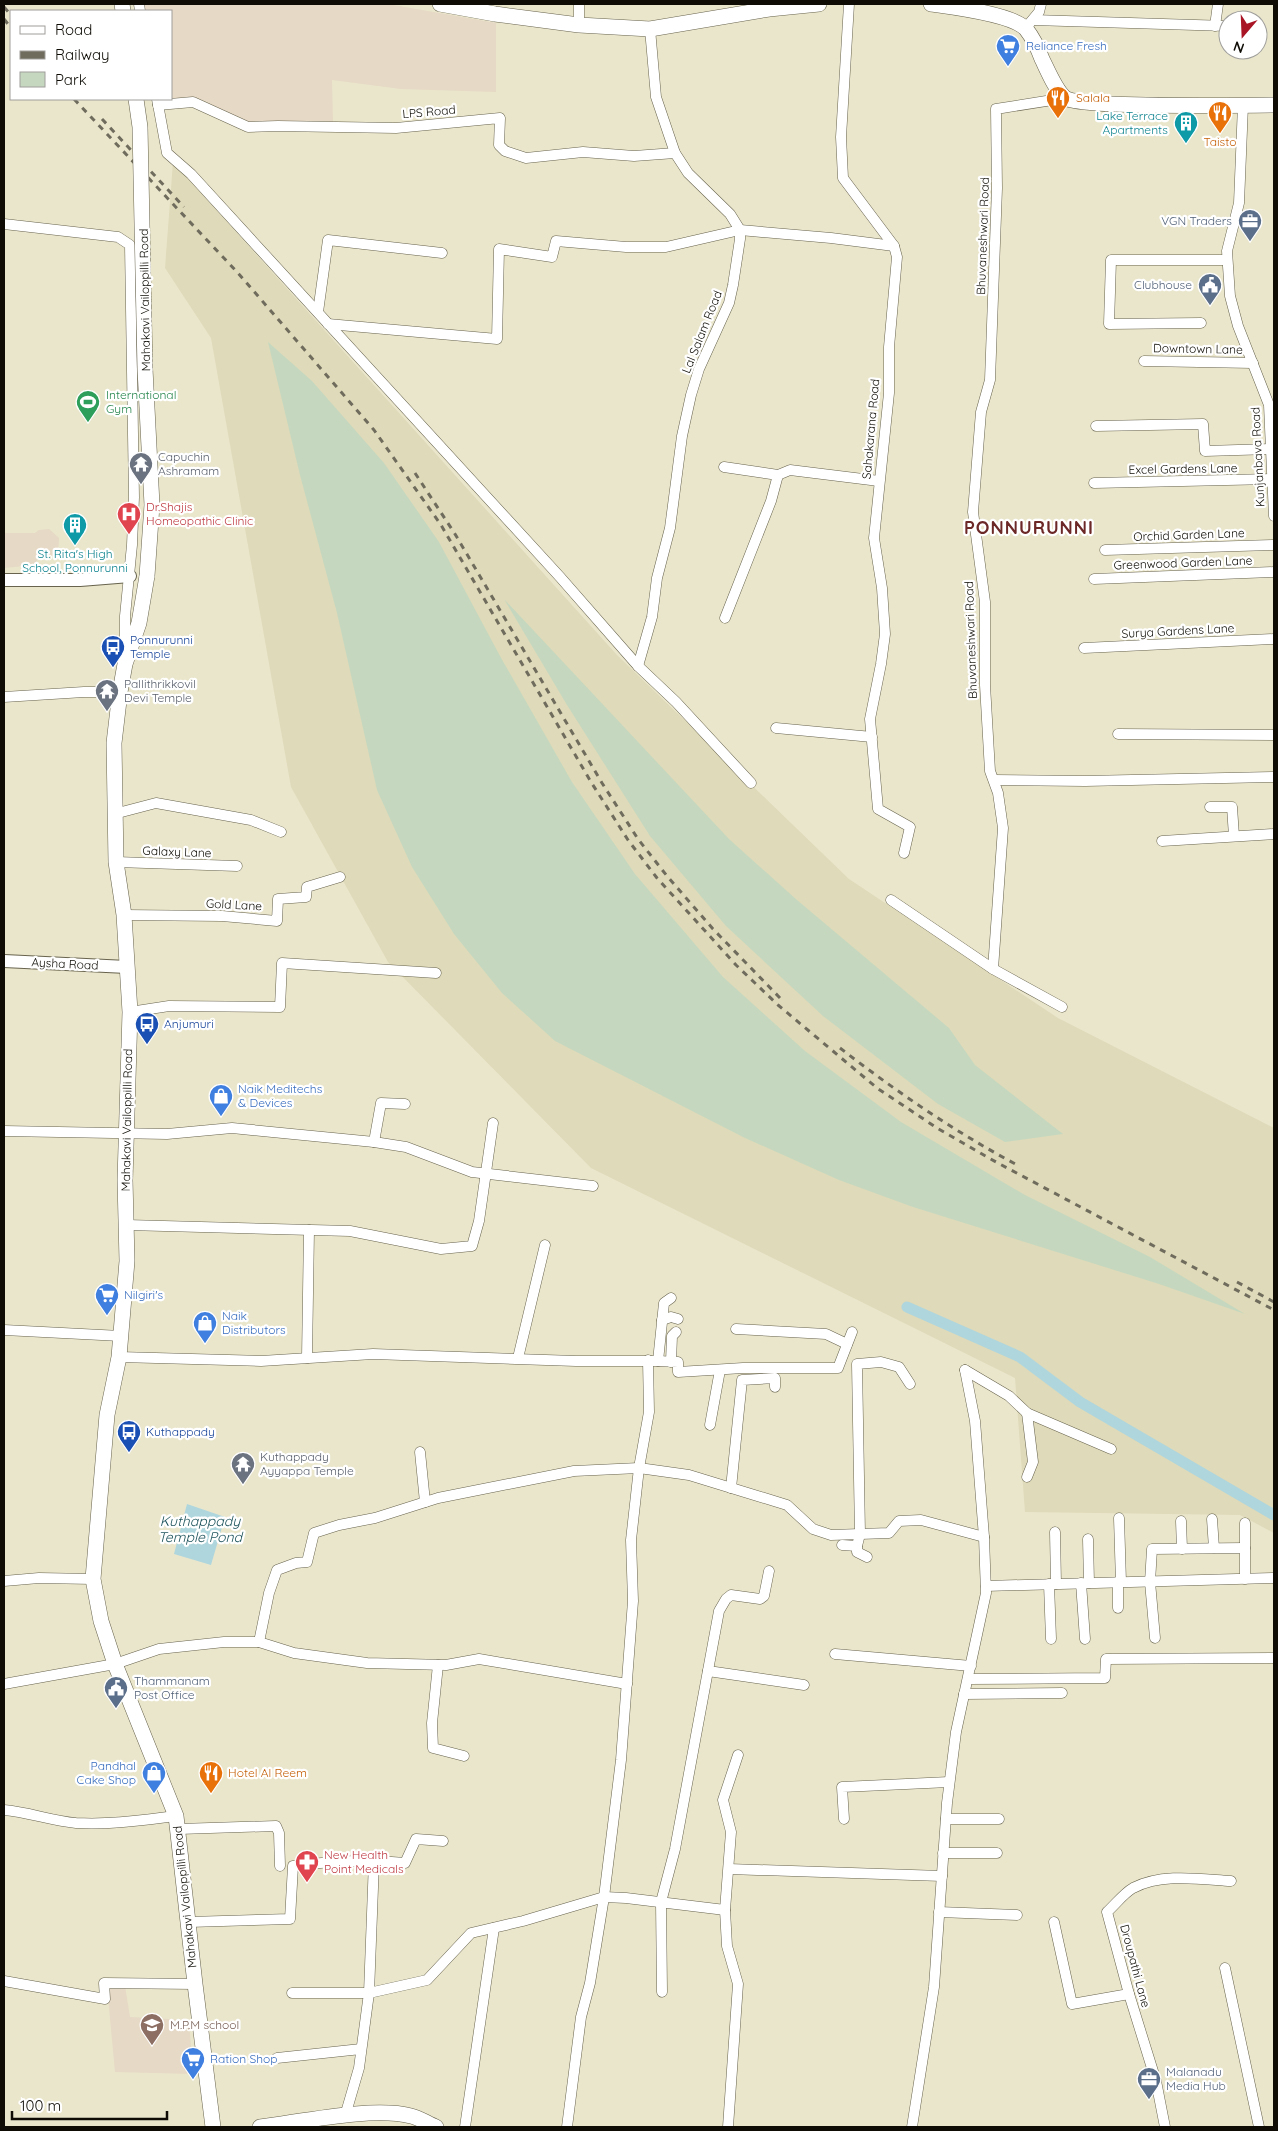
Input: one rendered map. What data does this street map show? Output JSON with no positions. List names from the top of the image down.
{
  "streets": {
    "main road": ["Mahakavi Vailoppilli Road"],
    "street": [
      "LPS Road",
      "Bhuvaneshwari Road",
      "Lal Salam Road",
      "Downtown Lane",
      "Sahakarana Road",
      "Kunjanbava Road",
      "Excel Gardens Lane",
      "Orchid Garden Lane",
      "Greenwood Garden Lane",
      "Surya Gardens Lane",
      "Galaxy Lane",
      "Gold Lane",
      "Aysha Road",
      "Droupathi Lane"
    ]
  },
  "crossings": [
    ["Mahakavi Vailoppilli Road", "Galaxy Lane"],
    ["Mahakavi Vailoppilli Road", "Gold Lane"],
    ["Mahakavi Vailoppilli Road", "Aysha Road"],
    ["Downtown Lane", "Kunjanbava Road"],
    ["Kunjanbava Road", "Excel Gardens Lane"]
  ],
  "districts": ["PONNURUNNI"],
  "water": ["Kuthappady Temple Pond"],
  "places": {
    "supermarket": ["Reliance Fresh", "Nilgiri's", "Ration Shop"],
    "restaurant": ["Salala", "Taisto", "Hotel Al Reem"],
    "building": ["Lake Terrace Apartments", "St. Rita's High School, Ponnurunni"],
    "office": ["VGN Traders", "Malanadu Media Hub"],
    "public building": ["Clubhouse", "Thammanam Post Office"],
    "sports": ["International Gym"],
    "temple": ["Capuchin Ashramam", "Pallithrikkovil Devi Temple", "Kuthappady Ayyappa Temple"],
    "hospital": ["Dr.Shajis Homeopathic Clinic"],
    "bus stop": ["Ponnurunni Temple", "Anjumuri", "Kuthappady"],
    "shop": ["Naik Meditechs & Devices", "Naik Distributors", "Pandhal Cake Shop"],
    "pharmacy": ["New Health Point Medicals"],
    "school or university": ["M.P.M school"]
  },
  "legend": ["Road", "Railway", "Park"],
  "scale_bar": "100 m",
  "north": "bottom"
}
